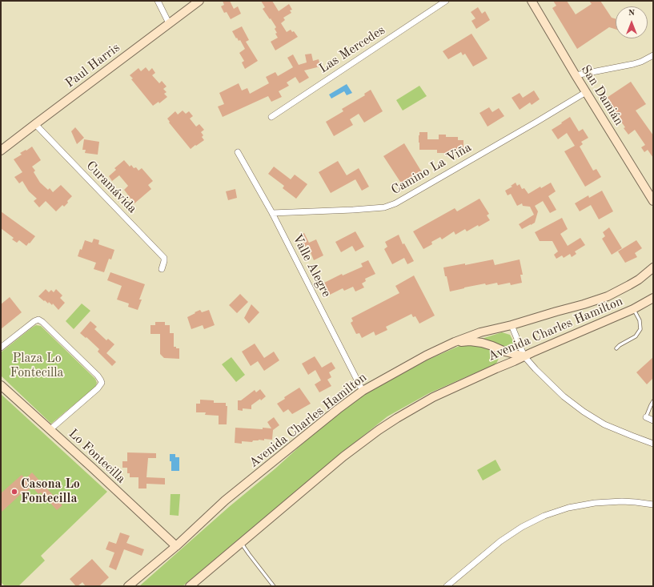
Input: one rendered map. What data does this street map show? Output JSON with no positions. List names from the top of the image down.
{
  "streets": {
    "main road": [
      "Paul Harris",
      "San Damián",
      "Avenida Charles Hamilton",
      "Lo Fontecilla"
    ],
    "street": [
      "Las Mercedes",
      "Camino La Viña",
      "Curamávida",
      "Valle Alegre"
    ]
  },
  "crossings": [
    ["Paul Harris", "Curamávida"],
    ["San Damián", "Camino La Viña"],
    ["Camino La Viña", "Valle Alegre"],
    ["Valle Alegre", "Avenida Charles Hamilton"],
    ["Avenida Charles Hamilton", "Lo Fontecilla"]
  ],
  "parks": ["Plaza Lo Fontecilla"],
  "places": ["Casona Lo Fontecilla"],
  "north": "top"
}
